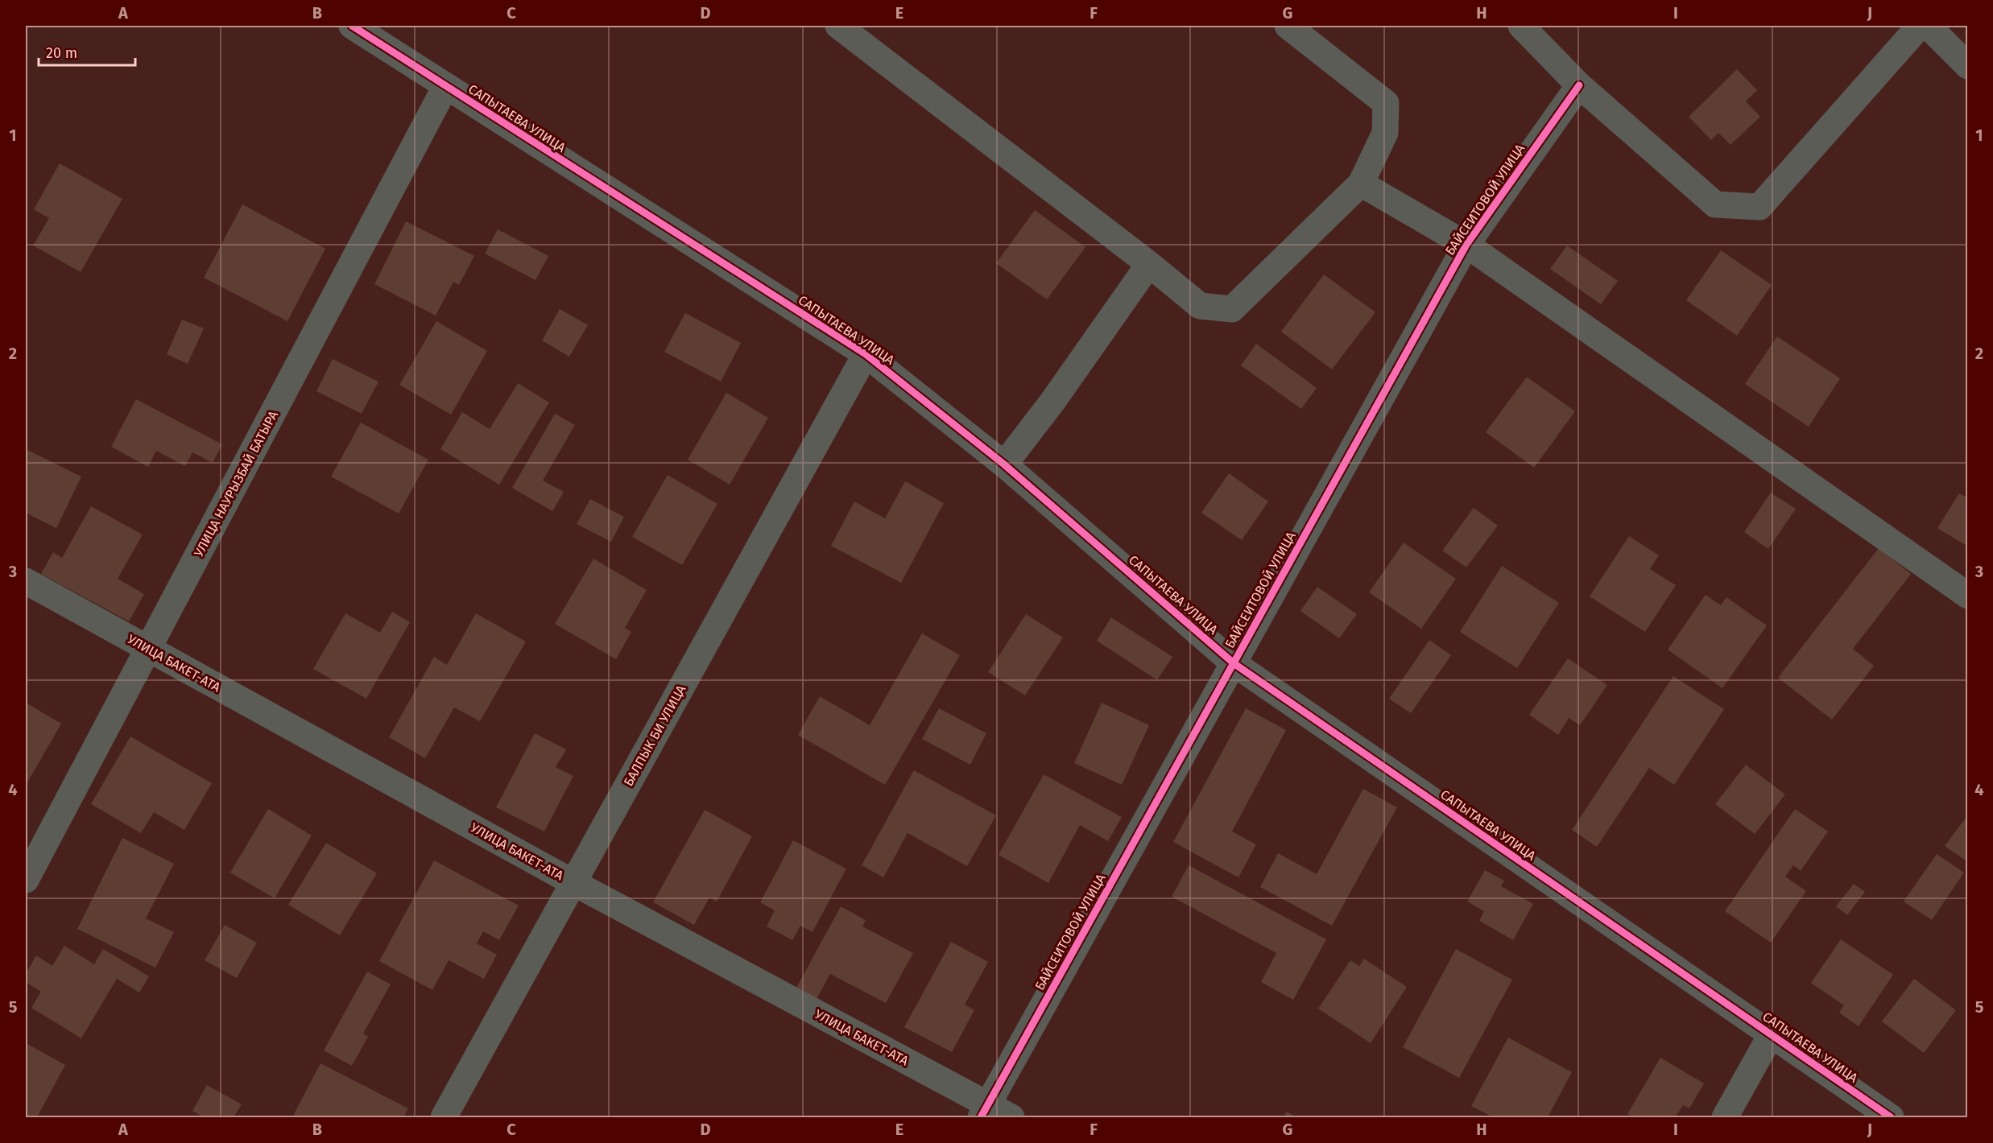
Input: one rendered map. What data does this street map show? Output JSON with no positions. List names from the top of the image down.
{
  "streets": {
    "street": [
      "САПЫТАЕВА УЛИЦА",
      "БАЙСЕИТОВОЙ УЛИЦА",
      "УЛИЦА НАУРЫЗБАЙ БАТЫРА",
      "УЛИЦА БАКЕТ-АТА",
      "БАЛПЫК БИ УЛИЦА"
    ]
  },
  "crossings": [
    ["САПЫТАЕВА УЛИЦА", "БАЙСЕИТОВОЙ УЛИЦА"],
    ["САПЫТАЕВА УЛИЦА", "УЛИЦА НАУРЫЗБАЙ БАТЫРА"],
    ["САПЫТАЕВА УЛИЦА", "БАЛПЫК БИ УЛИЦА"],
    ["БАЙСЕИТОВОЙ УЛИЦА", "УЛИЦА БАКЕТ-АТА"],
    ["УЛИЦА НАУРЫЗБАЙ БАТЫРА", "УЛИЦА БАКЕТ-АТА"],
    ["УЛИЦА БАКЕТ-АТА", "БАЛПЫК БИ УЛИЦА"]
  ],
  "scale_bar": "20 m",
  "grid": {
    "columns": [
      "A",
      "B",
      "C",
      "D",
      "E",
      "F",
      "G",
      "H",
      "I",
      "J"
    ],
    "rows": [
      "1",
      "2",
      "3",
      "4",
      "5"
    ]
  }
}
